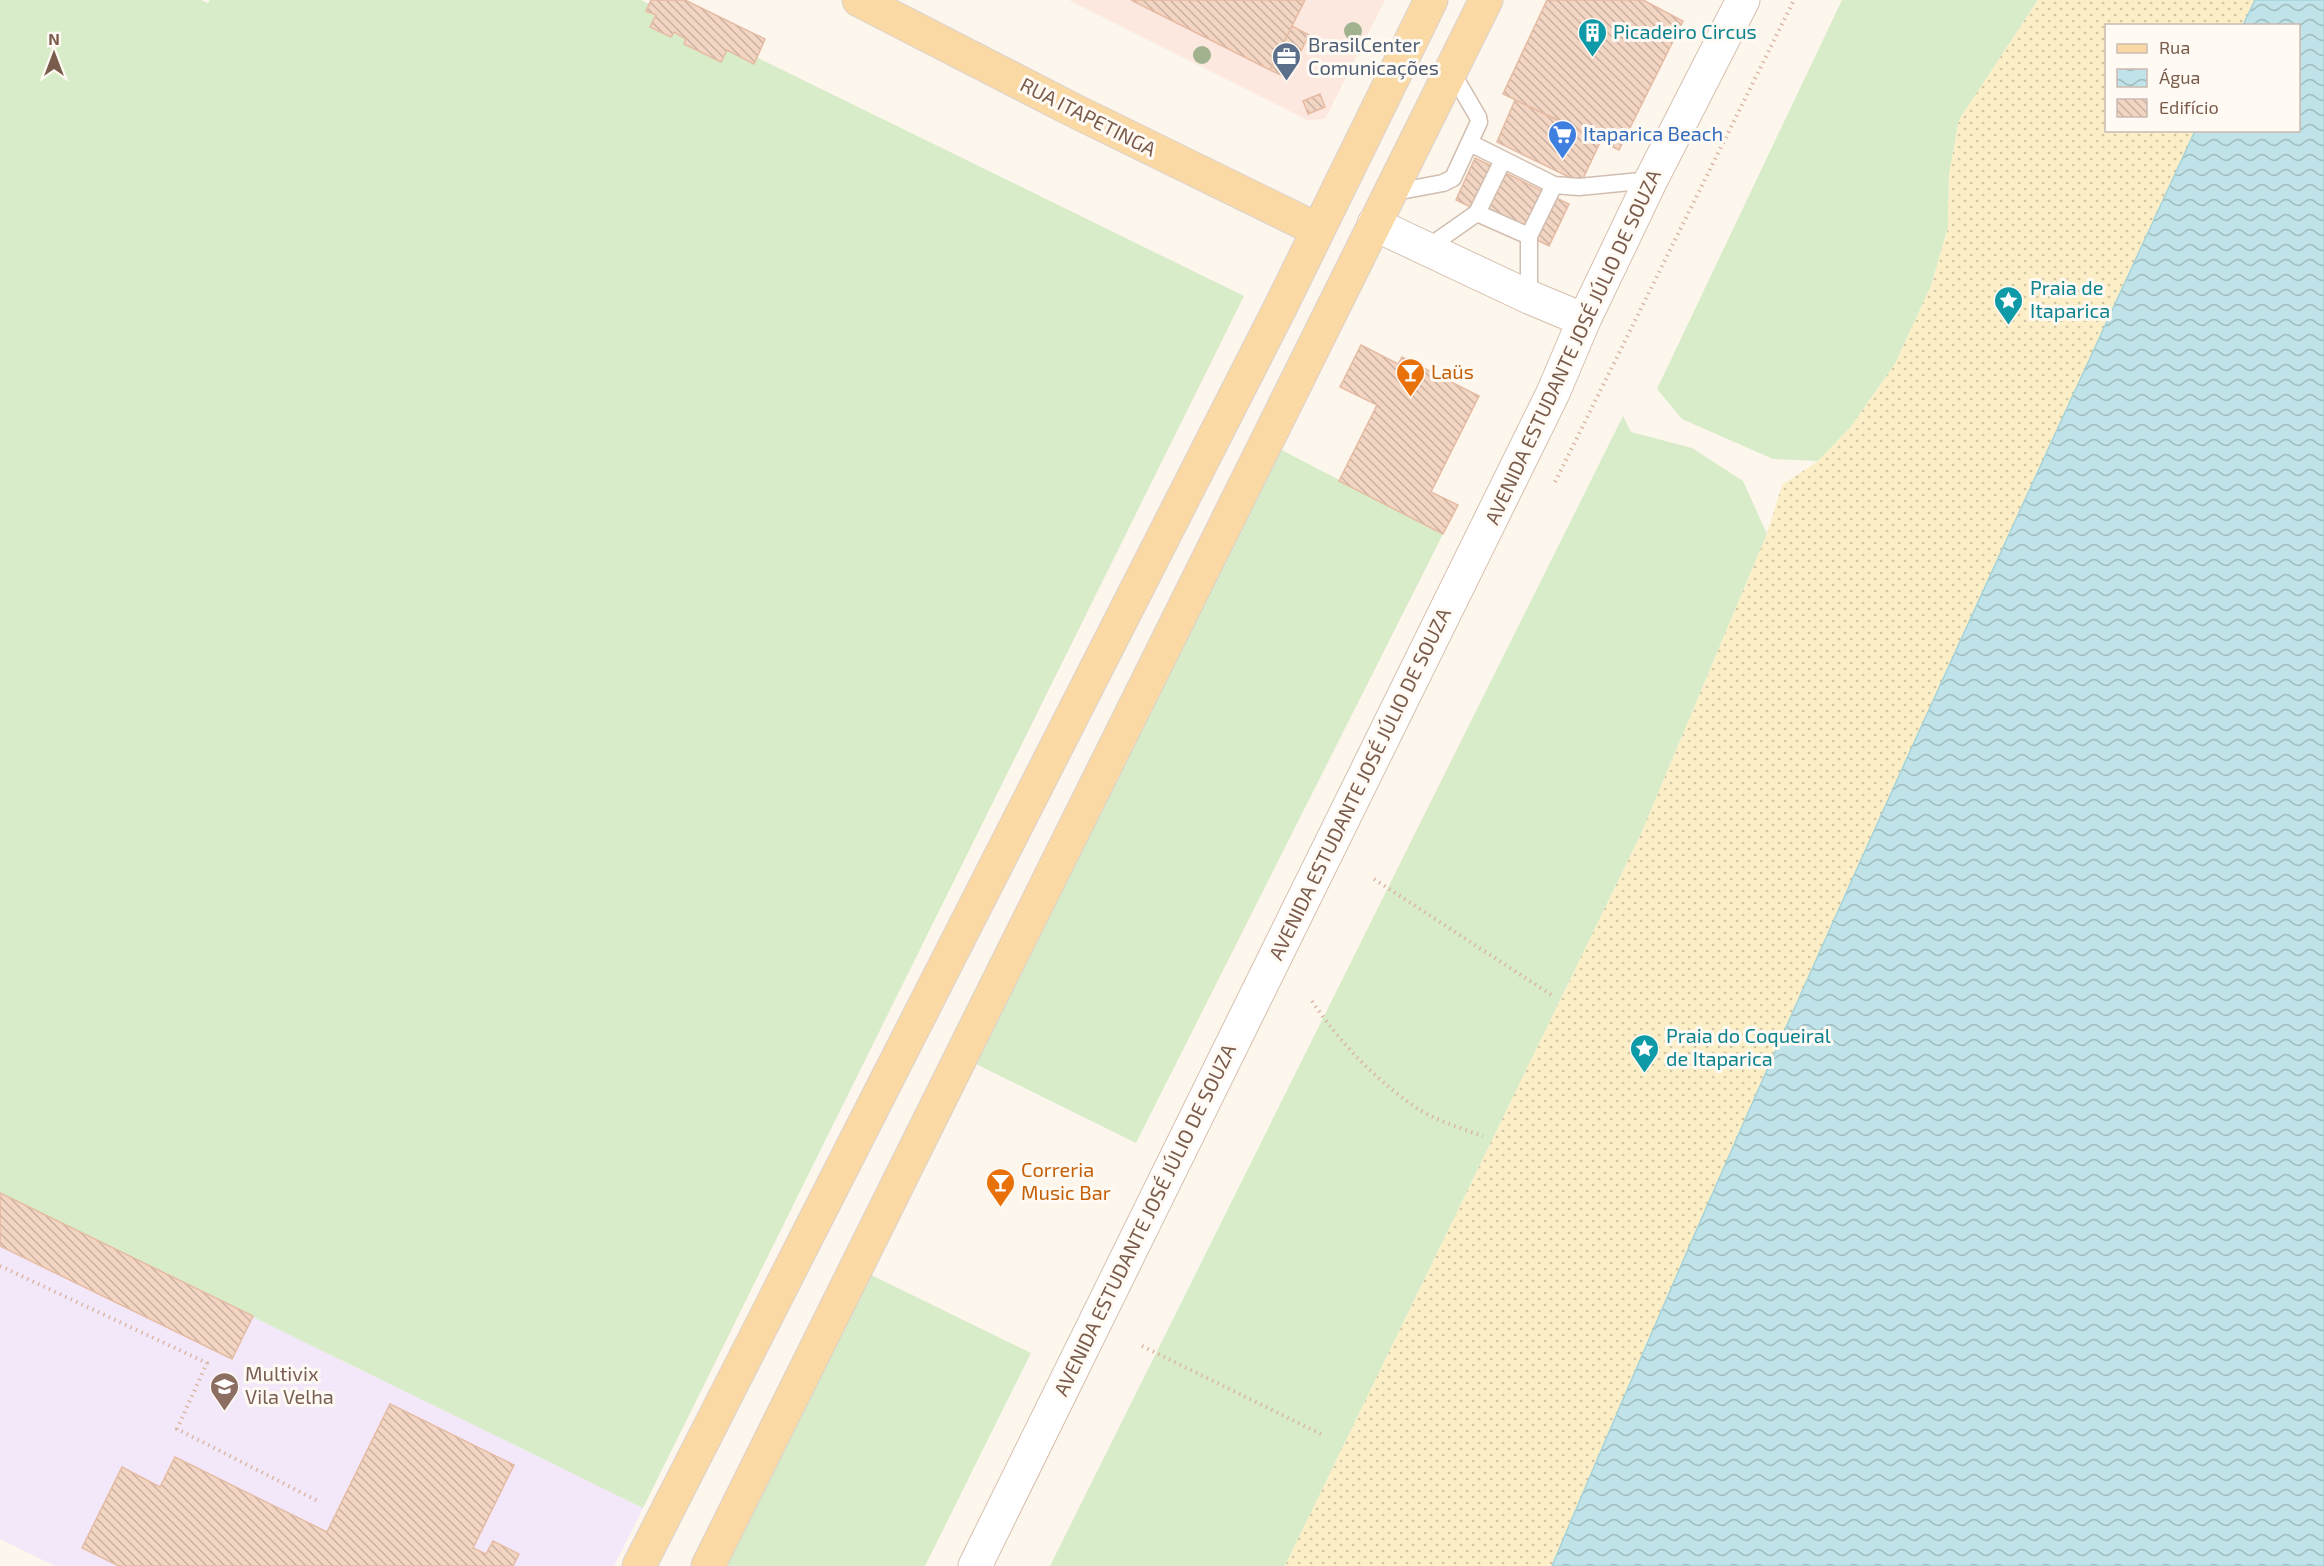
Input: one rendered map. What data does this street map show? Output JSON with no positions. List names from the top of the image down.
{
  "streets": {
    "main road": ["RUA ITAPETINGA"],
    "street": ["AVENIDA ESTUDANTE JOSÉ JÚLIO DE SOUZA"]
  },
  "places": {
    "building": ["Picadeiro Circus"],
    "office": ["BrasilCenter Comunicações"],
    "supermarket": ["Itaparica Beach"],
    "place": ["Praia de Itaparica", "Praia do Coqueiral de Itaparica"],
    "bar": ["Laüs", "Correria Music Bar"],
    "school or university": ["Multivix Vila Velha"]
  },
  "legend": ["Rua", "Água", "Edifício"],
  "north": "top"
}
